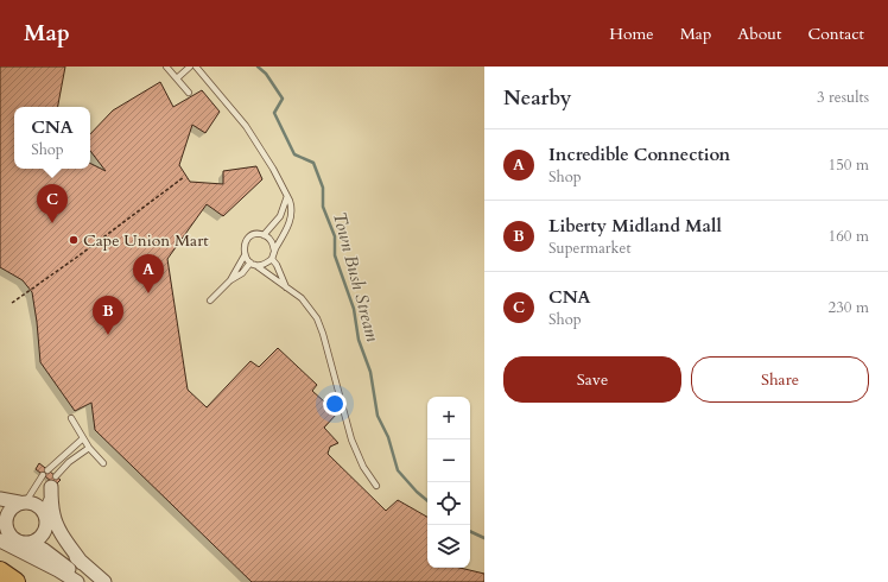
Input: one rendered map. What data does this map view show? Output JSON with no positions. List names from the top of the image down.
{
  "water": ["Town Bush Stream"],
  "places": ["Cape Union Mart"],
  "page": {
    "header": "Map",
    "nav": [
      "Home",
      "Map",
      "About",
      "Contact"
    ],
    "heading": ["Nearby", "3 results"],
    "popup": ["CNA", "Shop"],
    "list": [
      {
        "mark": "A",
        "name": "Incredible Connection",
        "note": "Shop",
        "value": "150 m"
      },
      {
        "mark": "B",
        "name": "Liberty Midland Mall",
        "note": "Supermarket",
        "value": "160 m"
      },
      {
        "mark": "C",
        "name": "CNA",
        "note": "Shop",
        "value": "230 m"
      }
    ],
    "pins": ["C", "A", "B"],
    "buttons": ["Save", "Share"],
    "map_buttons": ["+", "−"]
  }
}
